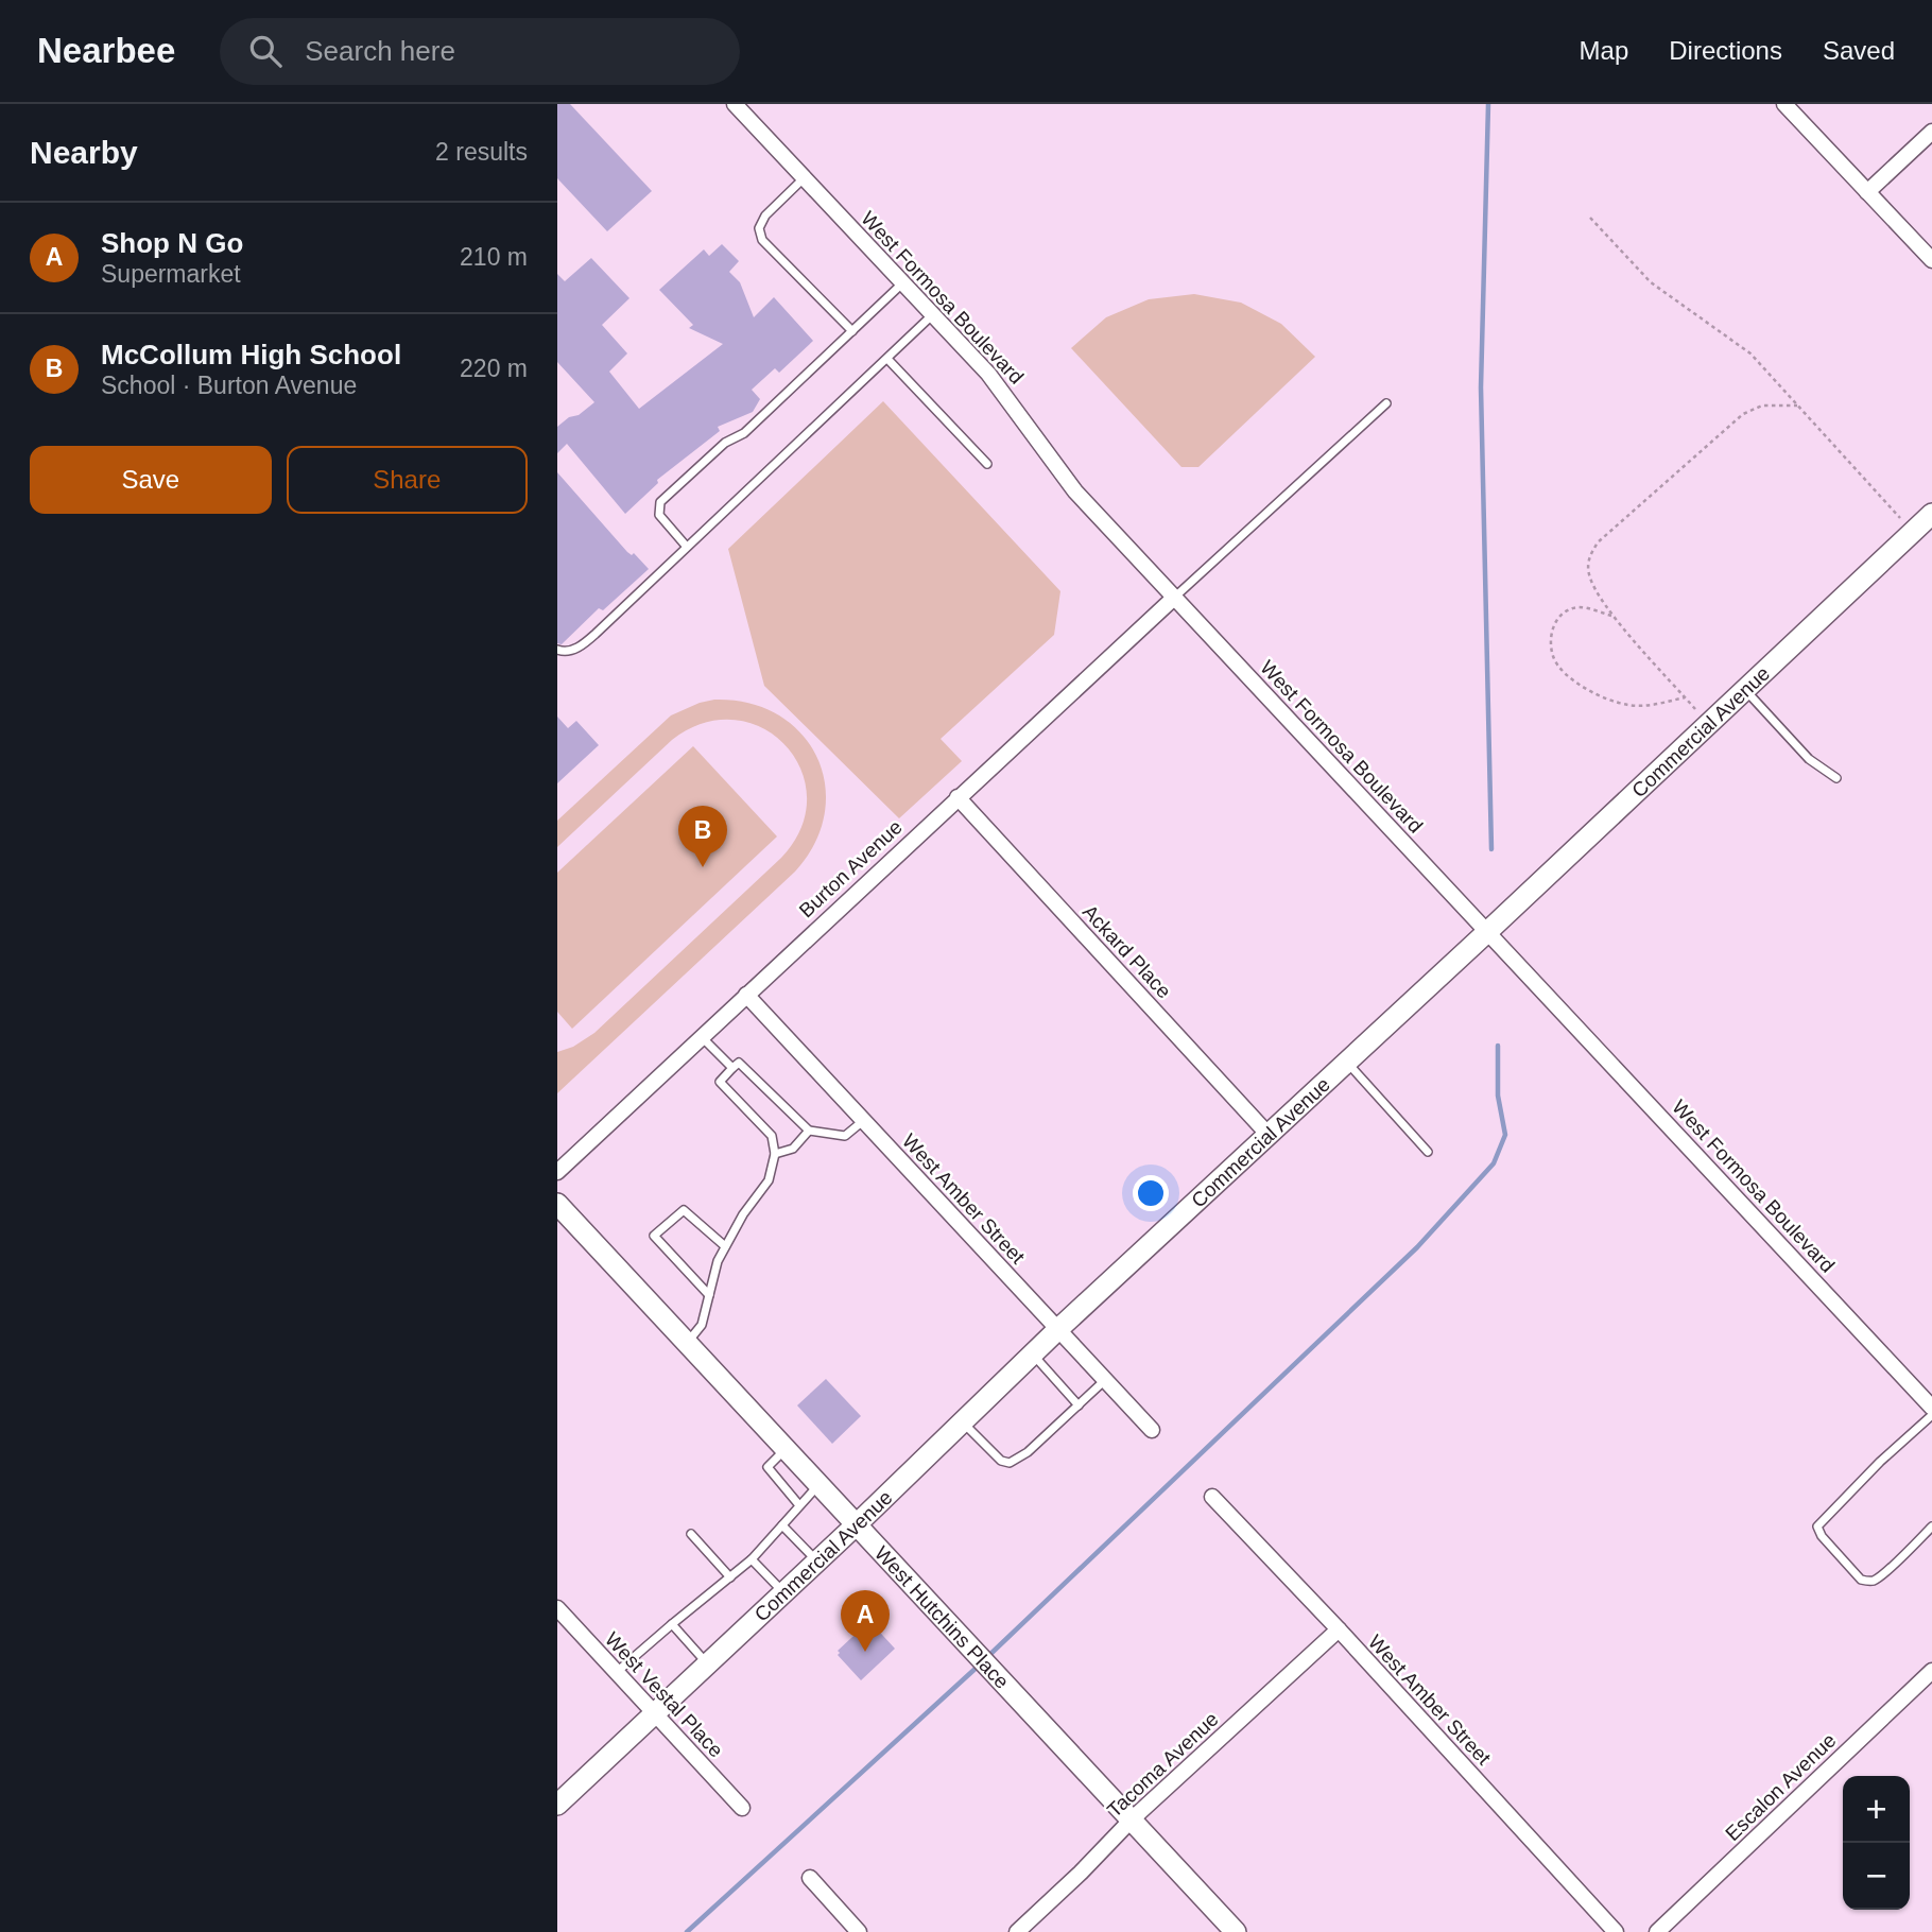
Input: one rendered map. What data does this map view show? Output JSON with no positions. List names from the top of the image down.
{
  "streets": {
    "street": [
      "West Formosa Boulevard",
      "Commercial Avenue",
      "Burton Avenue",
      "Ackard Place",
      "West Amber Street",
      "West Hutchins Place",
      "West Vestal Place",
      "Tacoma Avenue",
      "Escalon Avenue"
    ]
  },
  "crossings": [
    ["West Formosa Boulevard", "Commercial Avenue"],
    ["West Formosa Boulevard", "Burton Avenue"],
    ["Commercial Avenue", "Ackard Place"],
    ["Commercial Avenue", "West Amber Street"],
    ["Commercial Avenue", "West Hutchins Place"],
    ["Commercial Avenue", "West Vestal Place"],
    ["Burton Avenue", "Ackard Place"],
    ["Burton Avenue", "West Amber Street"],
    ["West Amber Street", "Tacoma Avenue"],
    ["West Hutchins Place", "Tacoma Avenue"]
  ],
  "page": {
    "header": "Nearbee",
    "search": "Search here",
    "nav": ["Map", "Directions", "Saved"],
    "heading": ["Nearby", "2 results"],
    "list": [
      {
        "mark": "A",
        "name": "Shop N Go",
        "note": "Supermarket",
        "value": "210 m"
      },
      {
        "mark": "B",
        "name": "McCollum High School",
        "note": "School · Burton Avenue",
        "value": "220 m"
      }
    ],
    "buttons": ["Save", "Share"],
    "pins": ["B", "A"],
    "map_buttons": ["+", "−"]
  }
}
